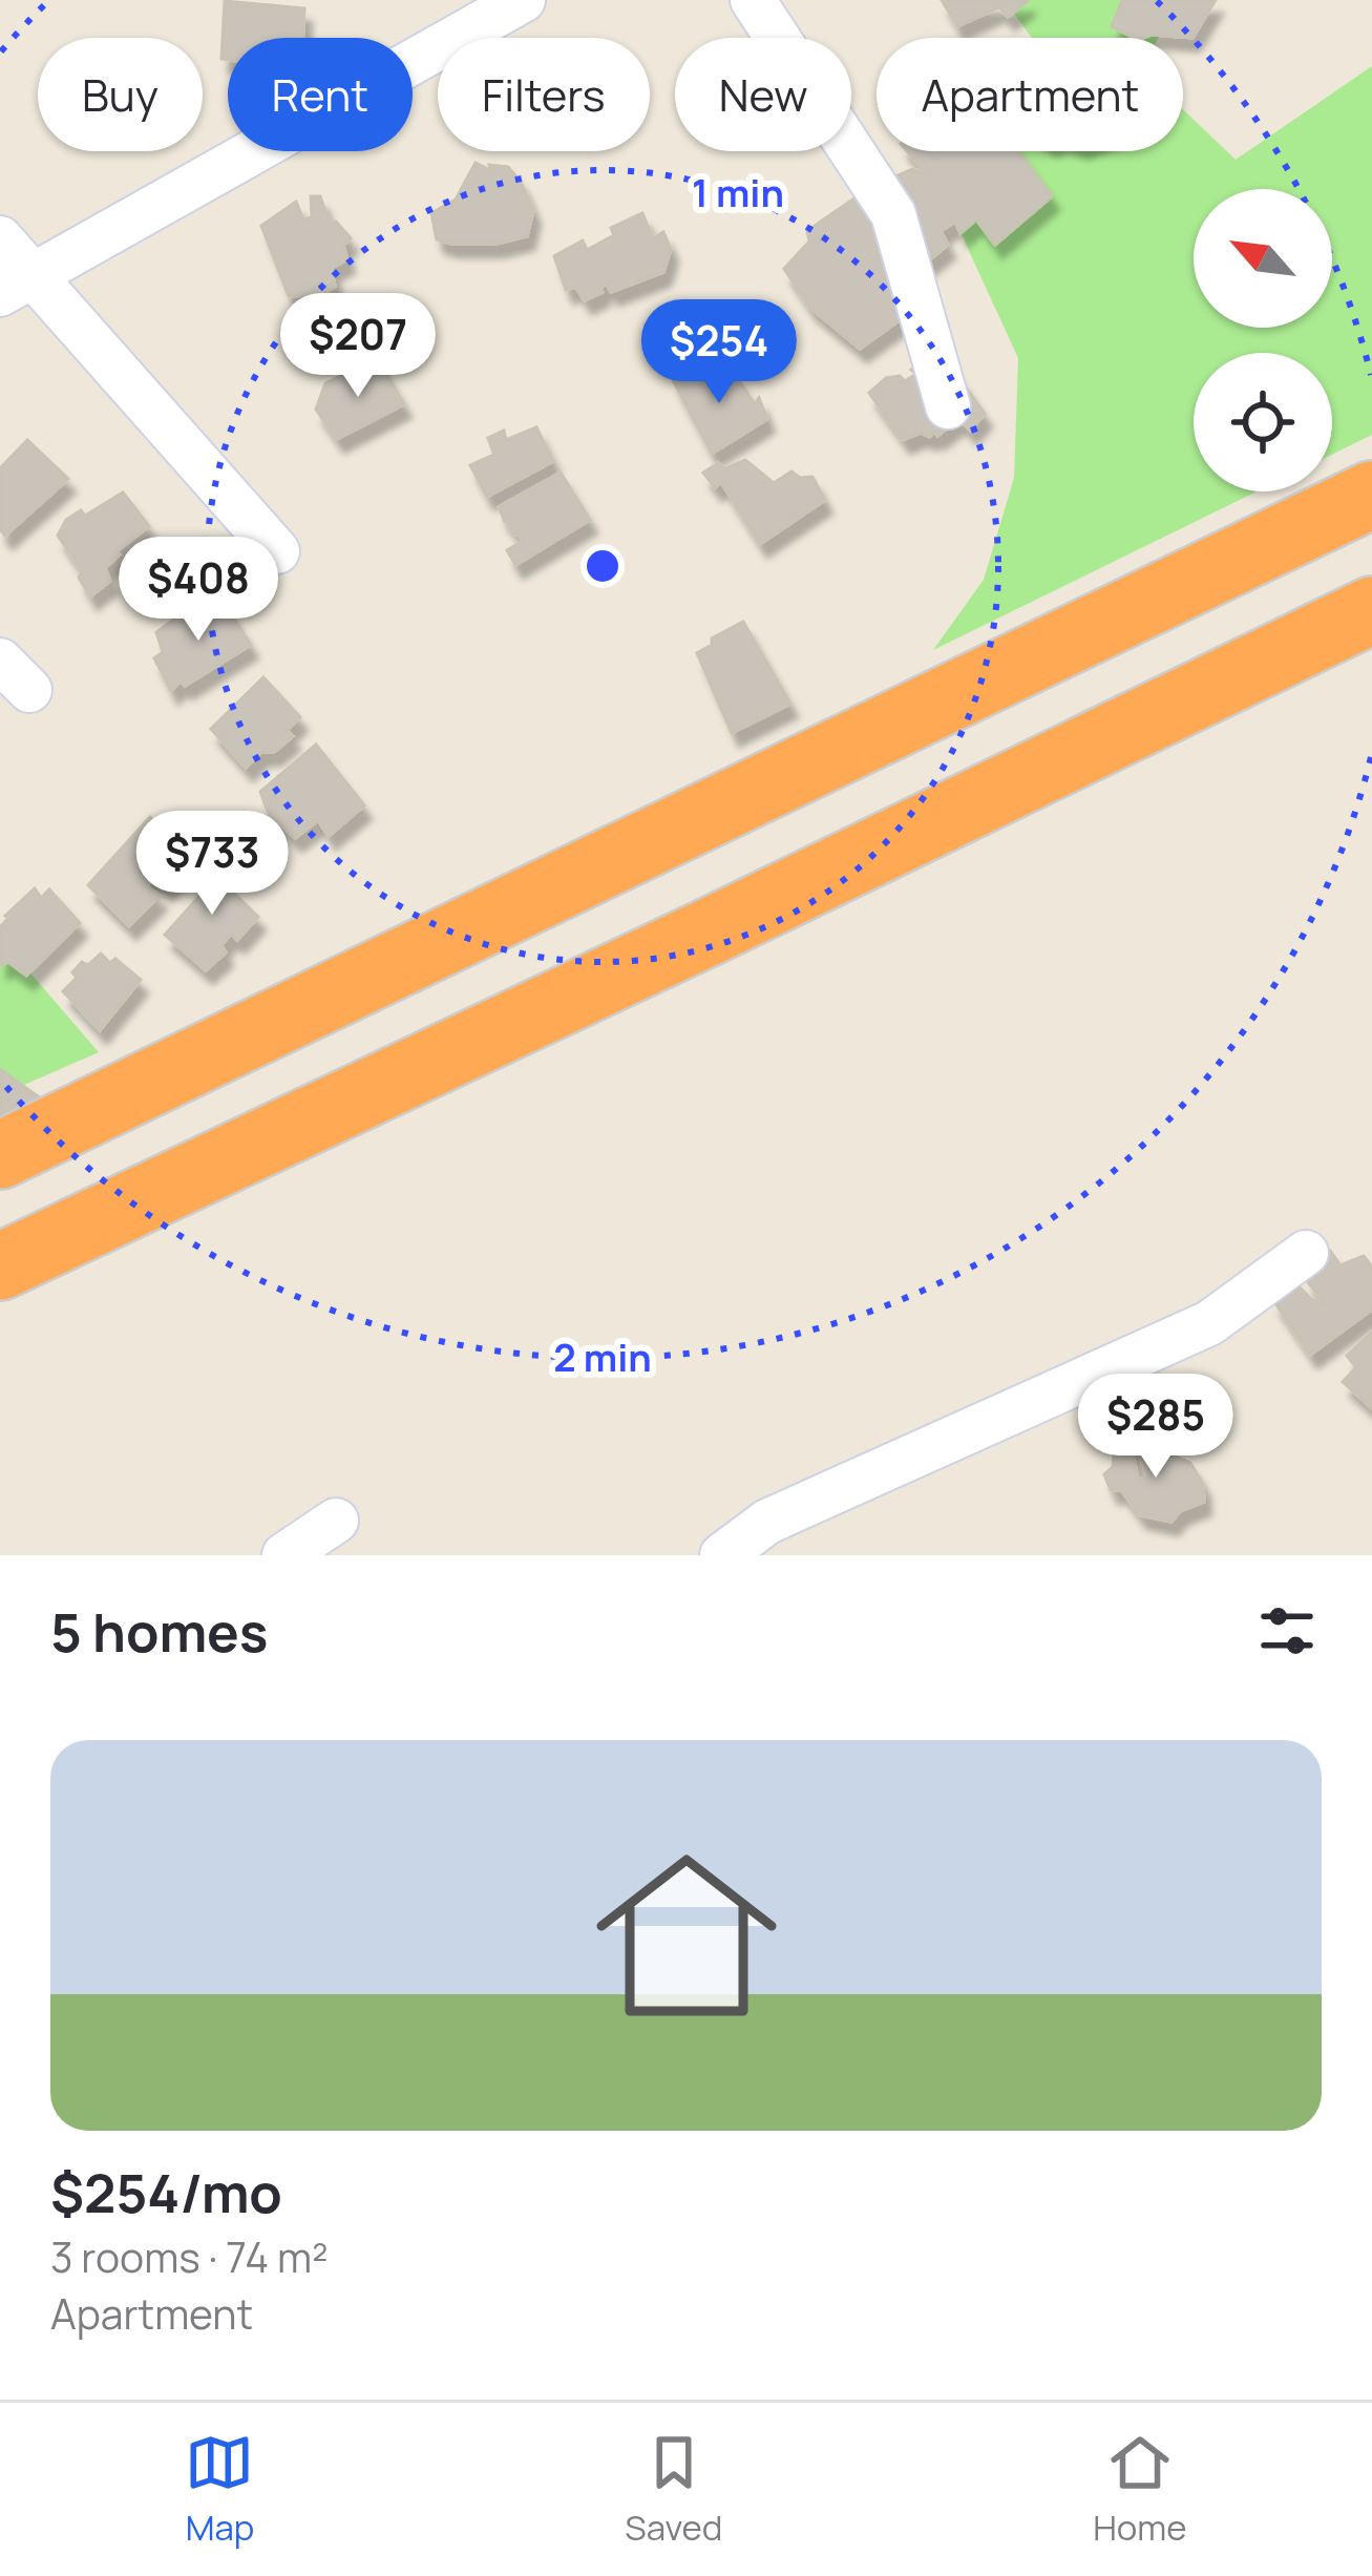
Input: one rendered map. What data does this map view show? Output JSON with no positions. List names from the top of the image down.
{
  "north": "top left",
  "page": {
    "chip": [
      "Buy",
      "Rent",
      "Filters",
      "New",
      "Apartment"
    ],
    "price": [
      "$207",
      "$254",
      "$408",
      "$733",
      "$285"
    ],
    "heading": "5 homes",
    "list": [
      {
        "name": "$254/mo",
        "note": "3 rooms · 74 m² · Apartment"
      }
    ],
    "tabs": ["Map", "Saved", "Home"]
  },
  "rings": ["1 min", "2 min"]
}
